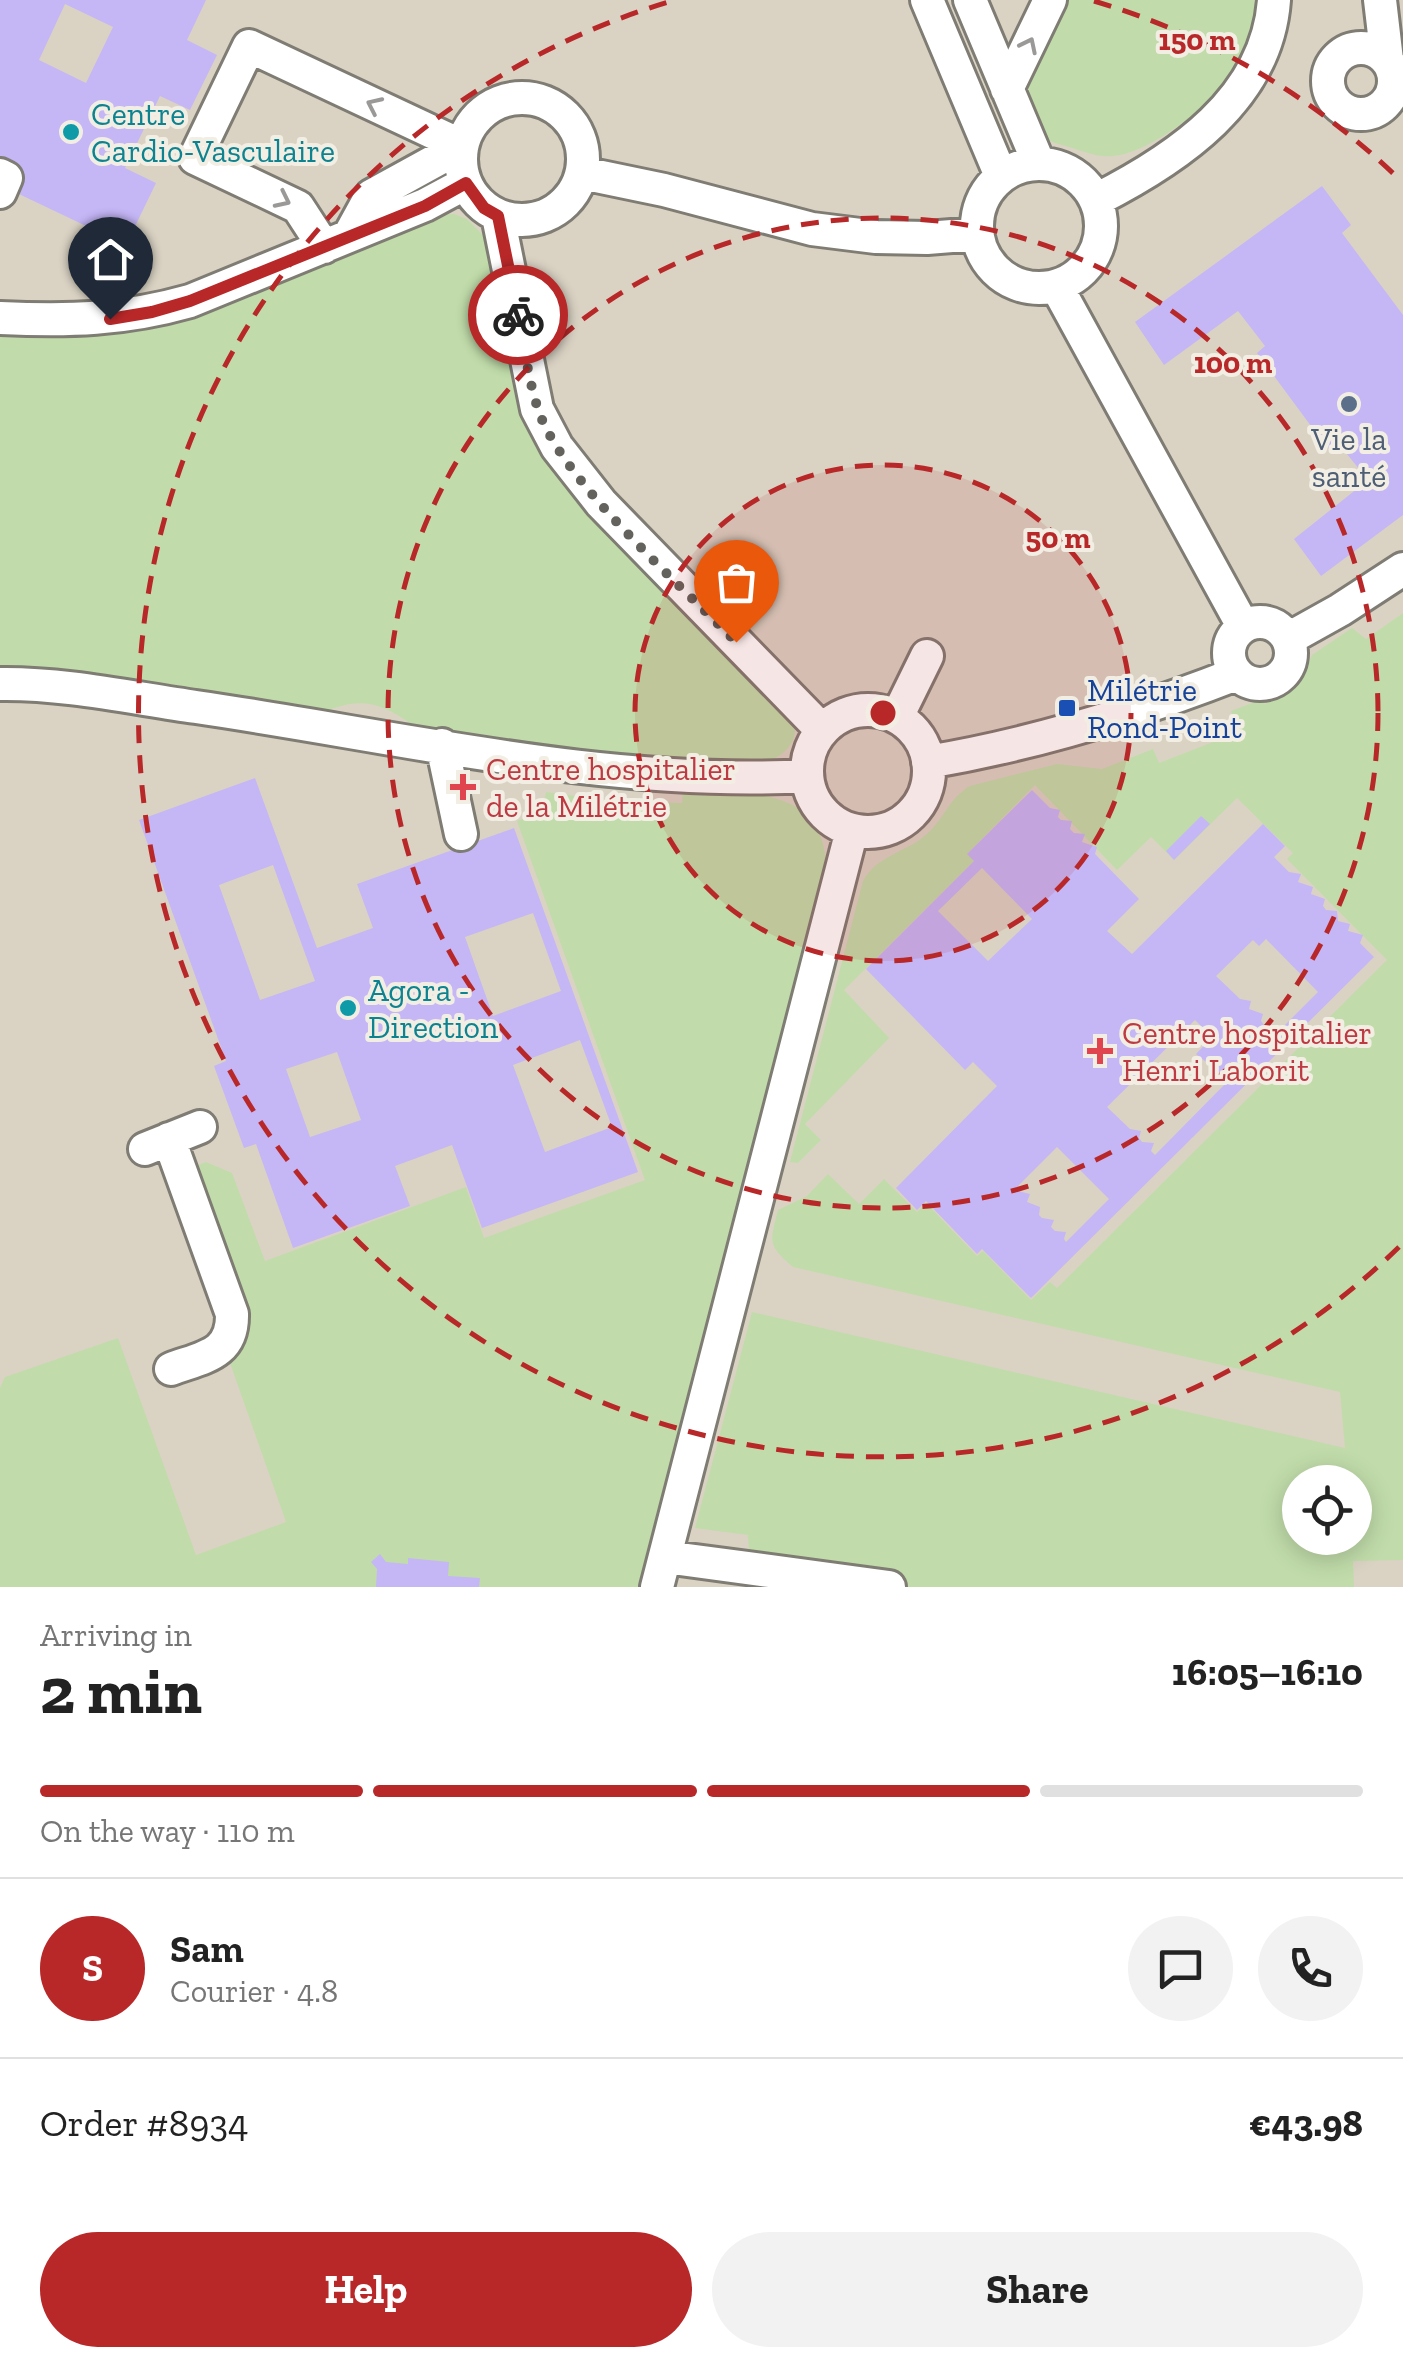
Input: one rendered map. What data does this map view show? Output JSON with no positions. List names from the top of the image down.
{
  "places": {
    "other": ["Centre Cardio-Vasculaire", "Vie la santé", "Agora - Direction"],
    "transit": ["Milétrie Rond-Point"],
    "health": ["Centre hospitalier de la Milétrie", "Centre hospitalier Henri Laborit"]
  },
  "page": {
    "heading": ["2 min", "Arriving in", "16:05–16:10"],
    "panel": [
      "Sam",
      "Courier · 4.8",
      "Order #8934",
      "€43.98"
    ],
    "bar": "On the way · 110 m",
    "round": "S",
    "buttons": ["Help", "Share"]
  },
  "rings": ["150 m", "100 m", "50 m"]
}
